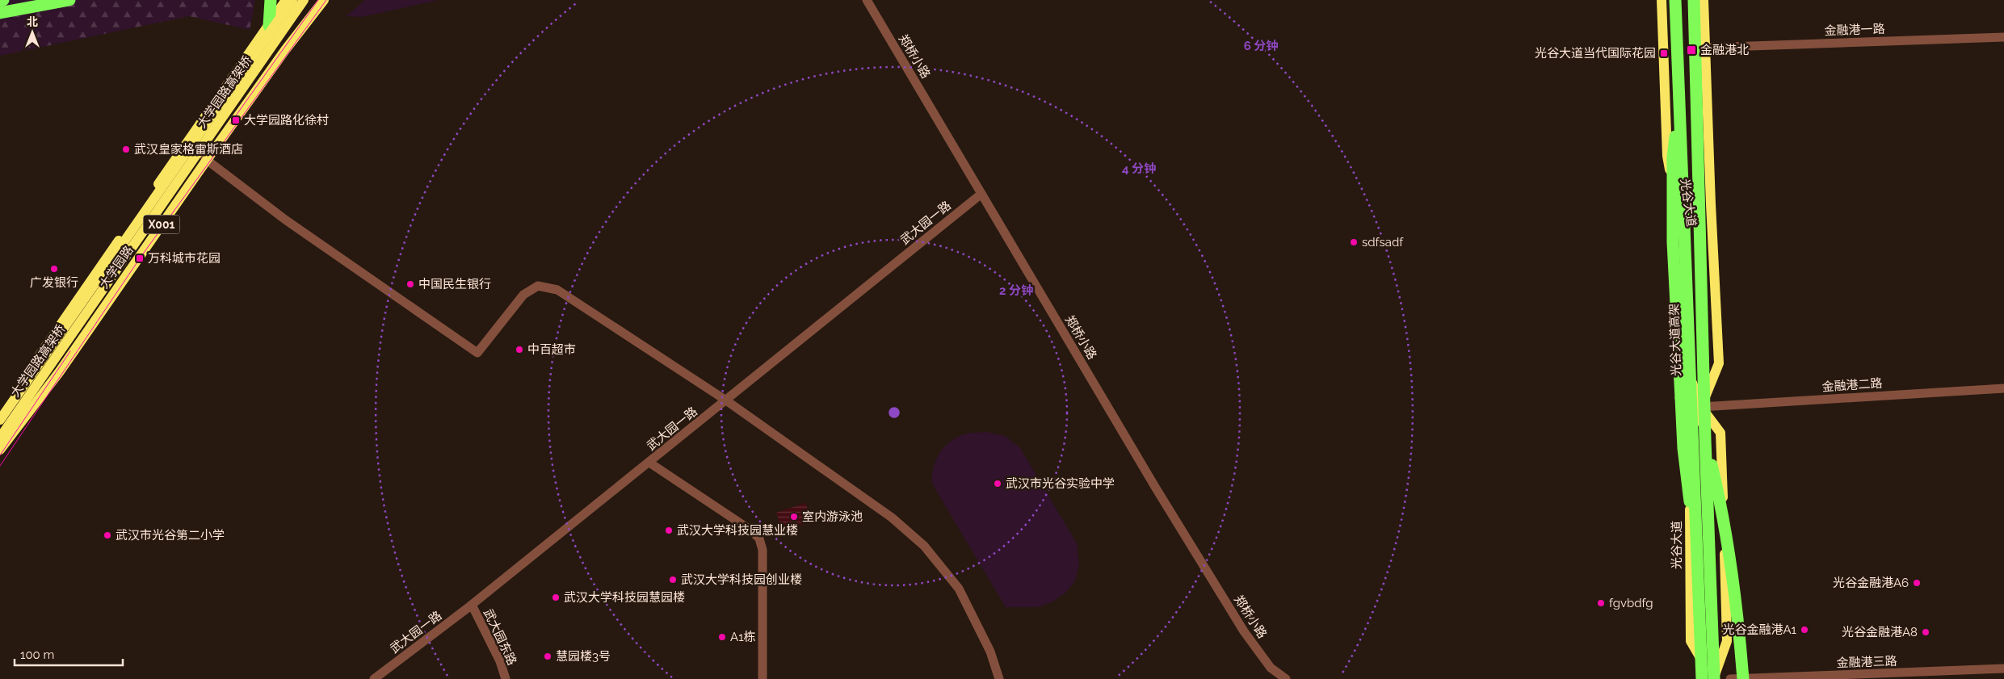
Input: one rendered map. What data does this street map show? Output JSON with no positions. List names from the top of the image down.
{
  "streets": {
    "highway": ["光谷大道高架"],
    "main road": [
      "大学园路高架桥",
      "光谷大道",
      "X001",
      "大学园路"
    ],
    "street": [
      "金融港一路",
      "郑桥小路",
      "武大园一路",
      "金融港二路",
      "武大园东路",
      "金融港三路"
    ]
  },
  "crossings": [
    ["金融港一路", "光谷大道"],
    ["郑桥小路", "武大园一路"],
    ["光谷大道", "金融港二路"],
    ["武大园一路", "武大园东路"]
  ],
  "places": {
    "transit": [
      "金融港北",
      "光谷大道当代国际花园",
      "大学园路化徐村",
      "万科城市花园"
    ],
    "other": [
      "武汉皇家格雷斯酒店",
      "sdfsadf",
      "广发银行",
      "中国民生银行",
      "中百超市",
      "武汉市光谷实验中学",
      "室内游泳池",
      "武汉大学科技园慧业楼",
      "武汉市光谷第二小学",
      "武汉大学科技园创业楼",
      "光谷金融港A6",
      "武汉大学科技园慧园楼",
      "fgvbdfg",
      "光谷金融港A1",
      "光谷金融港A8",
      "A1栋",
      "慧园楼3号"
    ]
  },
  "scale_bar": "100 m",
  "north": "top",
  "rings": ["6 分钟", "4 分钟", "2 分钟"]
}
